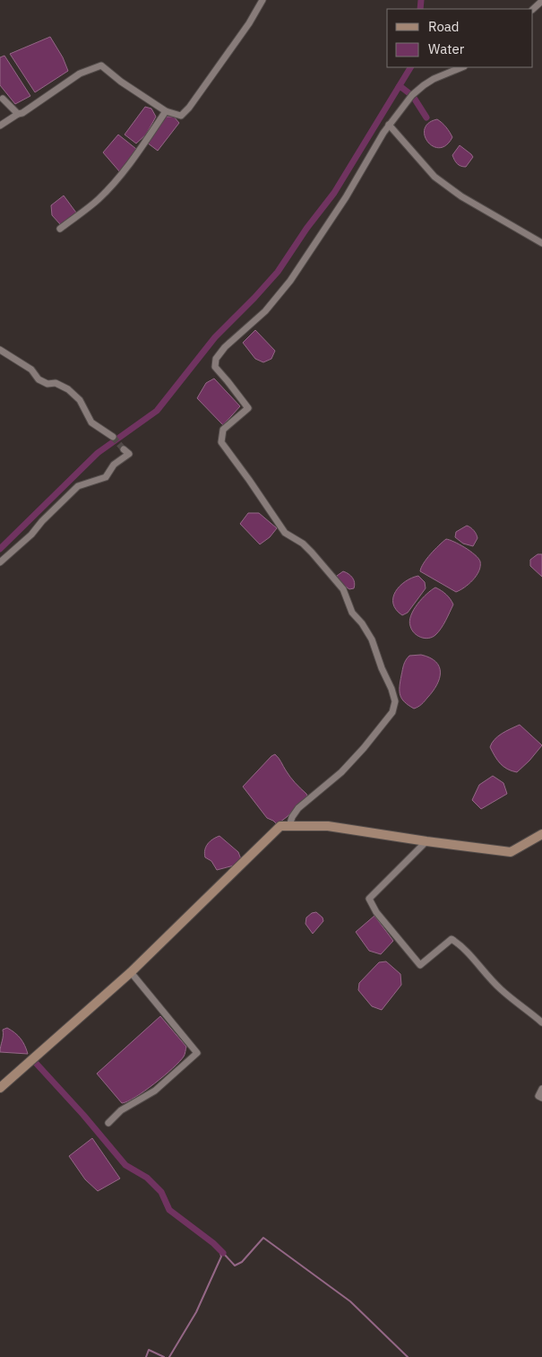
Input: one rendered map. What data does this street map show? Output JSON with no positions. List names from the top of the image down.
{
  "legend": ["Road", "Water"]
}
